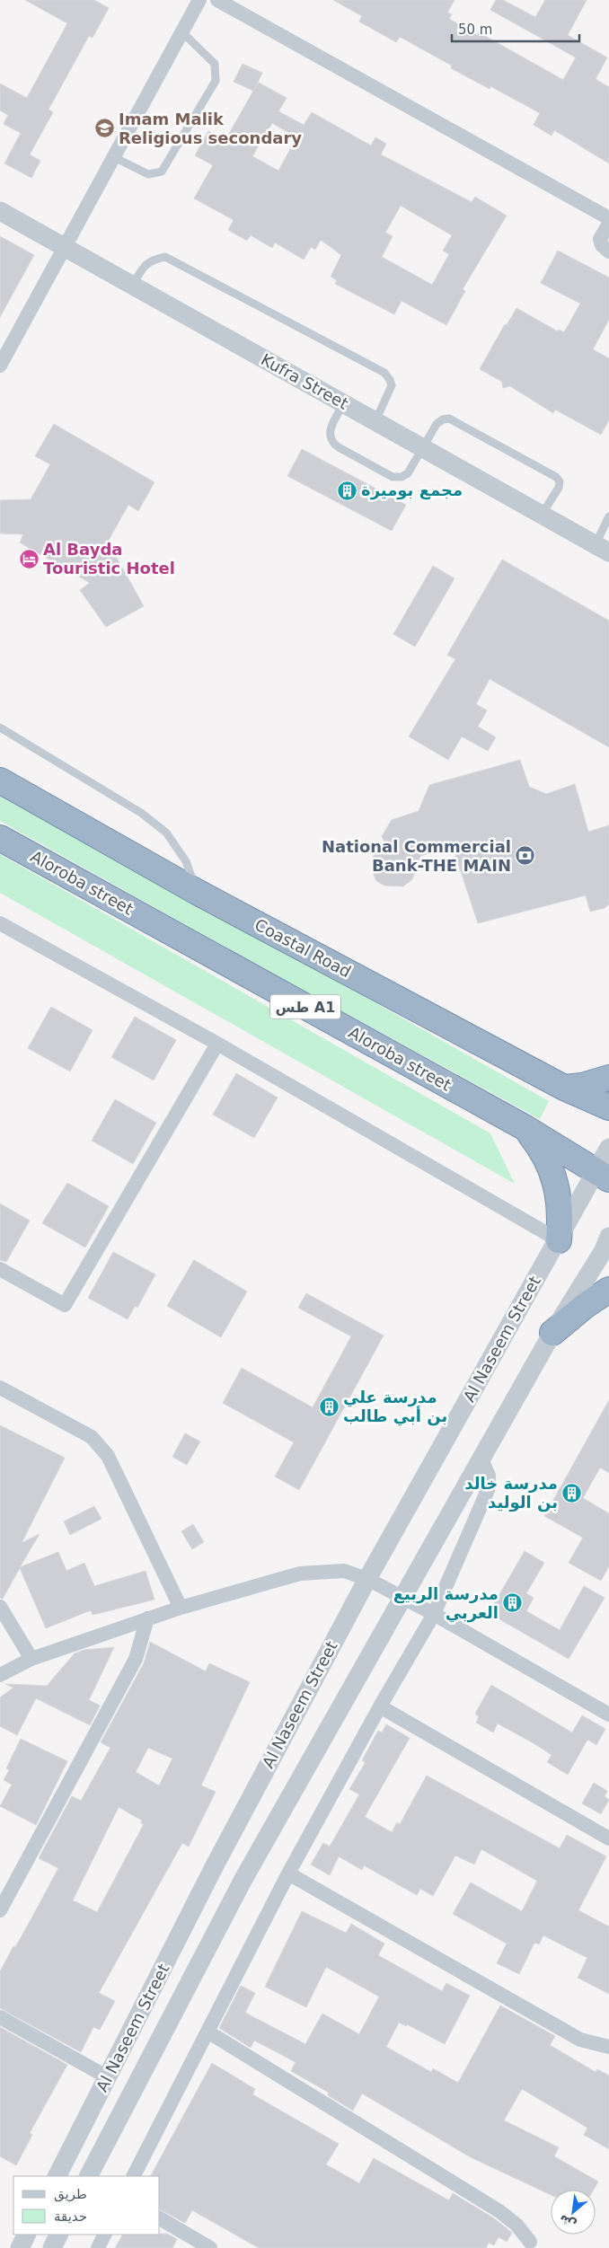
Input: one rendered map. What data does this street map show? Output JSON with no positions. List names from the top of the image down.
{
  "streets": {
    "highway": ["Aloroba street", "Coastal Road", "طس A1"],
    "street": ["Kufra Street", "Al Naseem Street"]
  },
  "crossings": [
    ["Aloroba street", "Al Naseem Street"]
  ],
  "places": {
    "school or university": ["Imam Malik Religious secondary"],
    "building": [
      "مجمع بوميرة",
      "مدرسة علي بن أبي طالب",
      "مدرسة خالد بن الوليد",
      "مدرسة الربيع العربي"
    ],
    "hotel": ["Al Bayda Touristic Hotel"],
    "bank": ["National Commercial Bank-THE MAIN"]
  },
  "legend": ["طريق", "حديقة"],
  "scale_bar": "50 m",
  "north": "bottom left"
}
